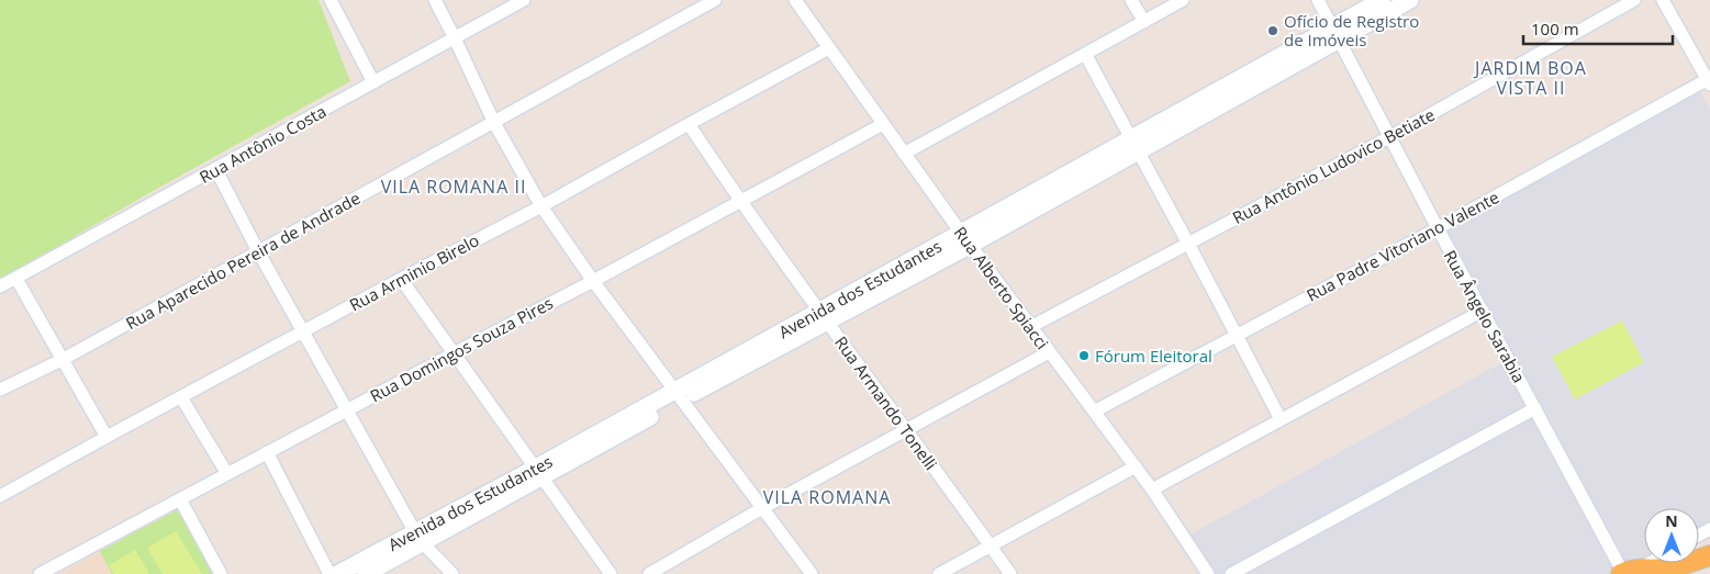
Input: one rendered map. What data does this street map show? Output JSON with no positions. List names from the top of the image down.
{
  "streets": {
    "street": [
      "Rua Antônio Costa",
      "Rua Antônio Ludovico Betiate",
      "Rua Padre Vitoriano Valente",
      "Rua Aparecido Pereira de Andrade",
      "Rua Arminio Birelo",
      "Rua Alberto Spiacci",
      "Avenida dos Estudantes",
      "Rua Ângelo Sarabia",
      "Rua Domingos Souza Pires",
      "Rua Armando Tonelli"
    ]
  },
  "crossings": [
    ["Rua Antônio Ludovico Betiate", "Rua Alberto Spiacci"],
    ["Rua Antônio Ludovico Betiate", "Rua Ângelo Sarabia"],
    ["Rua Padre Vitoriano Valente", "Rua Alberto Spiacci"],
    ["Rua Padre Vitoriano Valente", "Rua Ângelo Sarabia"],
    ["Rua Arminio Birelo", "Rua Alberto Spiacci"],
    ["Rua Arminio Birelo", "Rua Armando Tonelli"],
    ["Rua Alberto Spiacci", "Avenida dos Estudantes"],
    ["Rua Alberto Spiacci", "Rua Domingos Souza Pires"],
    ["Avenida dos Estudantes", "Rua Ângelo Sarabia"],
    ["Avenida dos Estudantes", "Rua Armando Tonelli"],
    ["Rua Domingos Souza Pires", "Rua Armando Tonelli"]
  ],
  "districts": ["JARDIM BOA VISTA II", "VILA ROMANA II", "VILA ROMANA"],
  "places": ["Ofício de Registro de Imóveis", "Fórum Eleitoral"],
  "scale_bar": "100 m",
  "north": "top"
}
